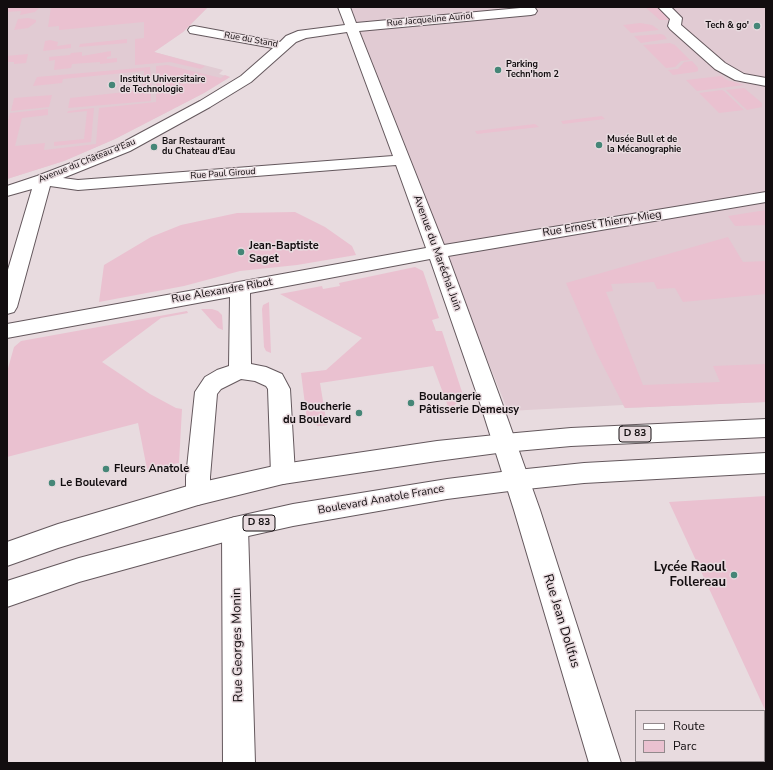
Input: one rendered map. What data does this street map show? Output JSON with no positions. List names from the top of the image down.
{
  "streets": {
    "street": [
      "Rue Jacqueline Auriol",
      "Rue du Stand",
      "Avenue du Château d'Eau",
      "Rue Paul Giroud",
      "Rue Ernest Thierry-Mieg",
      "Avenue du Maréchal Juin",
      "Rue Alexandre Ribot",
      "D 83",
      "Boulevard Anatole France",
      "Rue Jean Dollfus",
      "Rue Georges Monin"
    ]
  },
  "crossings": [
    ["Rue Jacqueline Auriol", "Rue du Stand"],
    ["Rue Jacqueline Auriol", "Avenue du Maréchal Juin"],
    ["Rue du Stand", "Avenue du Château d'Eau"],
    ["Rue du Stand", "Avenue du Maréchal Juin"],
    ["Avenue du Château d'Eau", "Rue Paul Giroud"],
    ["Rue Paul Giroud", "Avenue du Maréchal Juin"],
    ["Rue Ernest Thierry-Mieg", "Avenue du Maréchal Juin"],
    ["Rue Ernest Thierry-Mieg", "Rue Alexandre Ribot"],
    ["Avenue du Maréchal Juin", "Rue Alexandre Ribot"],
    ["Avenue du Maréchal Juin", "D 83"],
    ["Avenue du Maréchal Juin", "Boulevard Anatole France"],
    ["Avenue du Maréchal Juin", "Rue Jean Dollfus"],
    ["Boulevard Anatole France", "Rue Jean Dollfus"],
    ["Boulevard Anatole France", "Rue Georges Monin"]
  ],
  "places": [
    "Tech & go'",
    "Parking Techn'hom 2",
    "Institut Universitaire de Technologie",
    "Musée Bull et de la Mécanographie",
    "Bar Restaurant du Chateau d'Eau",
    "Jean-Baptiste Saget",
    "Boulangerie Pâtisserie Demeusy",
    "Boucherie du Boulevard",
    "Fleurs Anatole",
    "Le Boulevard",
    "Lycée Raoul Follereau"
  ],
  "legend": ["Route", "Parc"]
}
